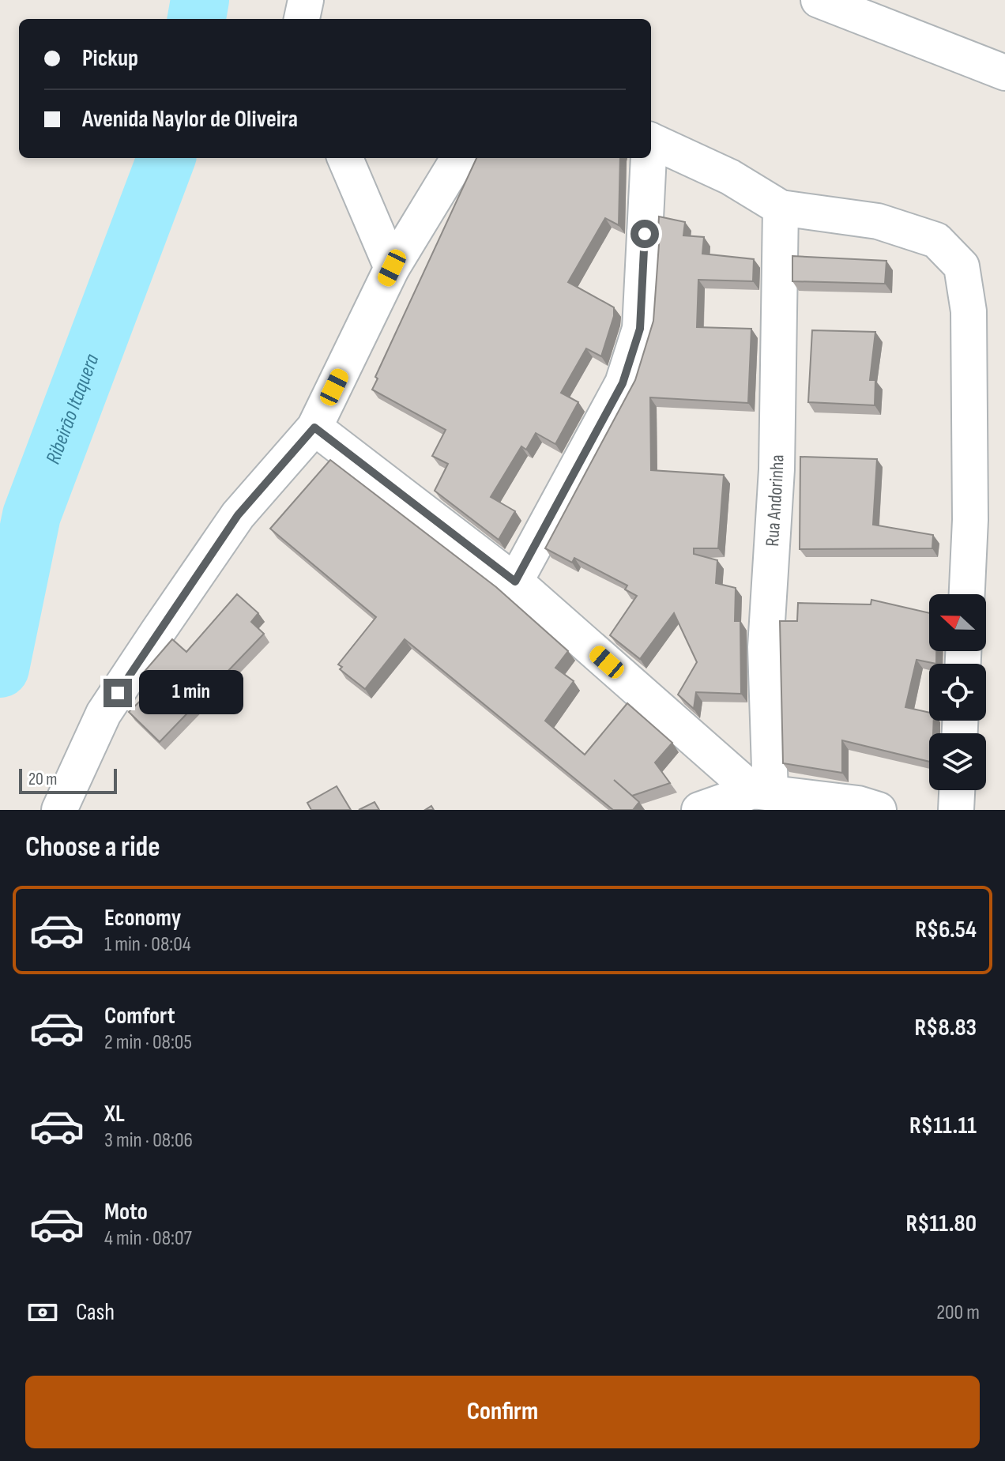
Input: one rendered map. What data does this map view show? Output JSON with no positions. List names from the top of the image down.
{
  "streets": {
    "street": ["Rua Andorinha"]
  },
  "water": ["Ribeirão Itaquera"],
  "scale_bar": "20 m",
  "north": "left",
  "page": {
    "banner": ["Pickup", "Avenida Naylor de Oliveira"],
    "bubble": "1 min",
    "scale": "20 m",
    "heading": "Choose a ride",
    "list": [
      {
        "name": "Economy",
        "note": "1 min · 08:04",
        "value": "R$6.54"
      },
      {
        "name": "Comfort",
        "note": "2 min · 08:05",
        "value": "R$8.83"
      },
      {
        "name": "XL",
        "note": "3 min · 08:06",
        "value": "R$11.11"
      },
      {
        "name": "Moto",
        "note": "4 min · 08:07",
        "value": "R$11.80"
      }
    ],
    "pay": ["Cash", "200 m"],
    "buttons": "Confirm"
  }
}
